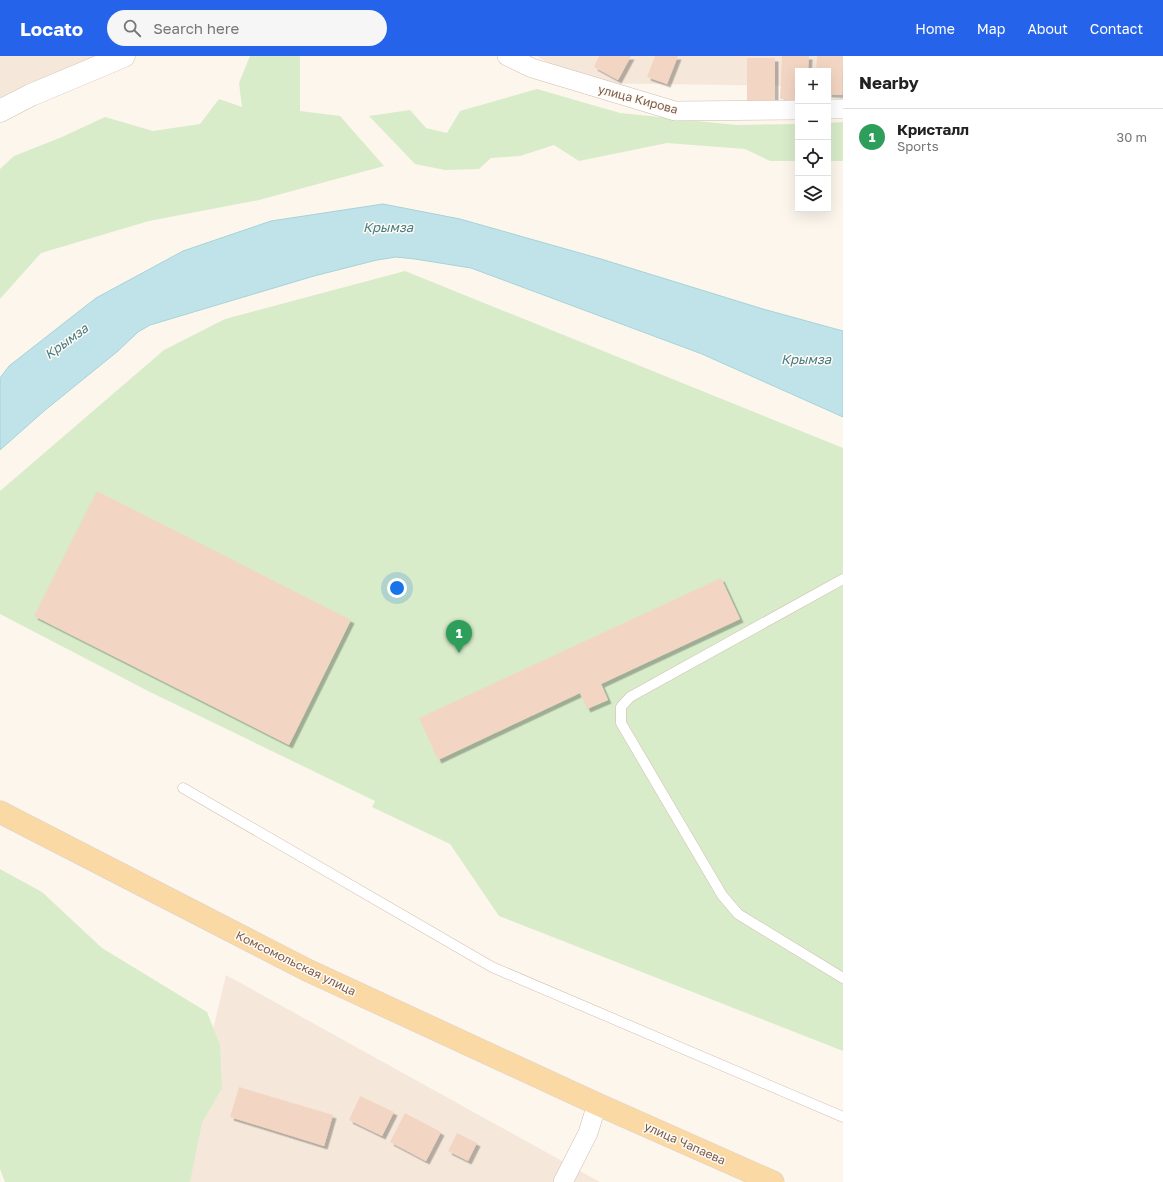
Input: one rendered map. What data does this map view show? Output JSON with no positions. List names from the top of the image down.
{
  "streets": {
    "main road": ["Комсомольская улица", "улица Чапаева"],
    "street": ["улица Кирова"]
  },
  "crossings": [
    ["Комсомольская улица", "улица Чапаева"]
  ],
  "water": ["Крымза"],
  "page": {
    "header": "Locato",
    "search": "Search here",
    "nav": [
      "Home",
      "Map",
      "About",
      "Contact"
    ],
    "heading": "Nearby",
    "map_buttons": ["+", "−"],
    "list": [
      {
        "mark": "1",
        "name": "Кристалл",
        "note": "Sports",
        "value": "30 m"
      }
    ],
    "pins": "1"
  }
}
